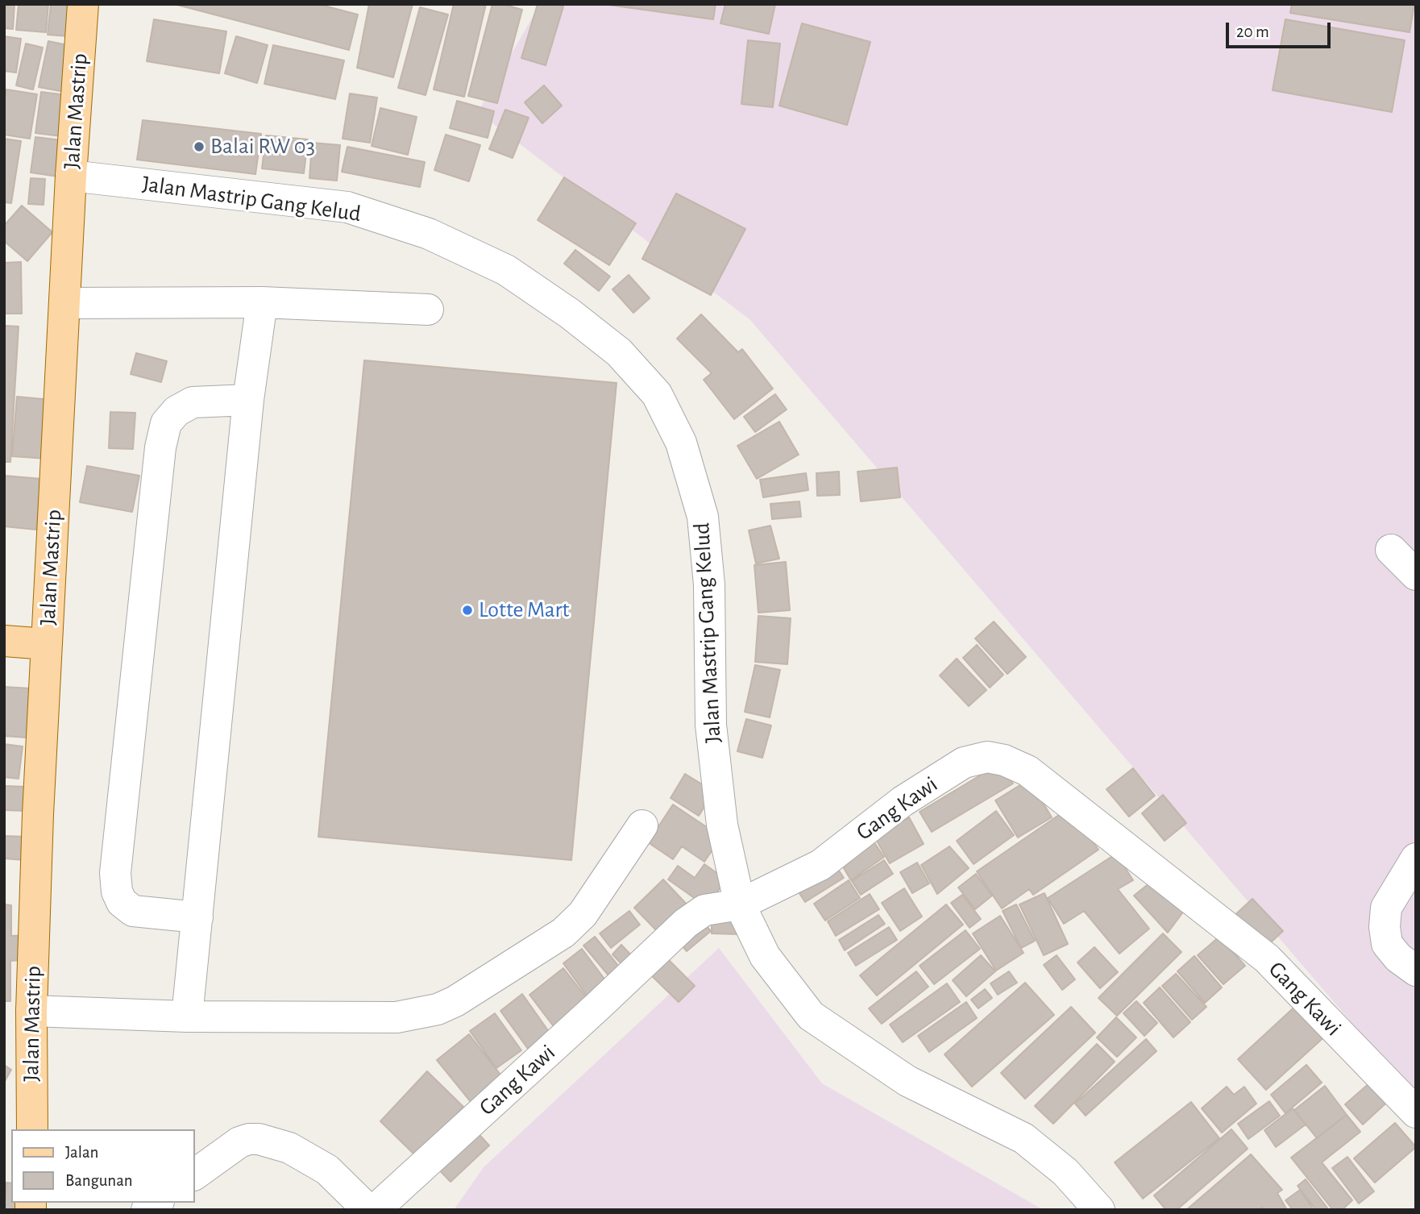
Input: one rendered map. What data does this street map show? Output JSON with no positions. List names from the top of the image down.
{
  "streets": {
    "main road": ["Jalan Mastrip"],
    "street": ["Jalan Mastrip Gang Kelud", "Gang Kawi"]
  },
  "crossings": [
    ["Jalan Mastrip", "Jalan Mastrip Gang Kelud"],
    ["Jalan Mastrip Gang Kelud", "Gang Kawi"]
  ],
  "places": ["Balai RW 03", "Lotte Mart"],
  "legend": ["Jalan", "Bangunan"],
  "scale_bar": "20 m"
}
